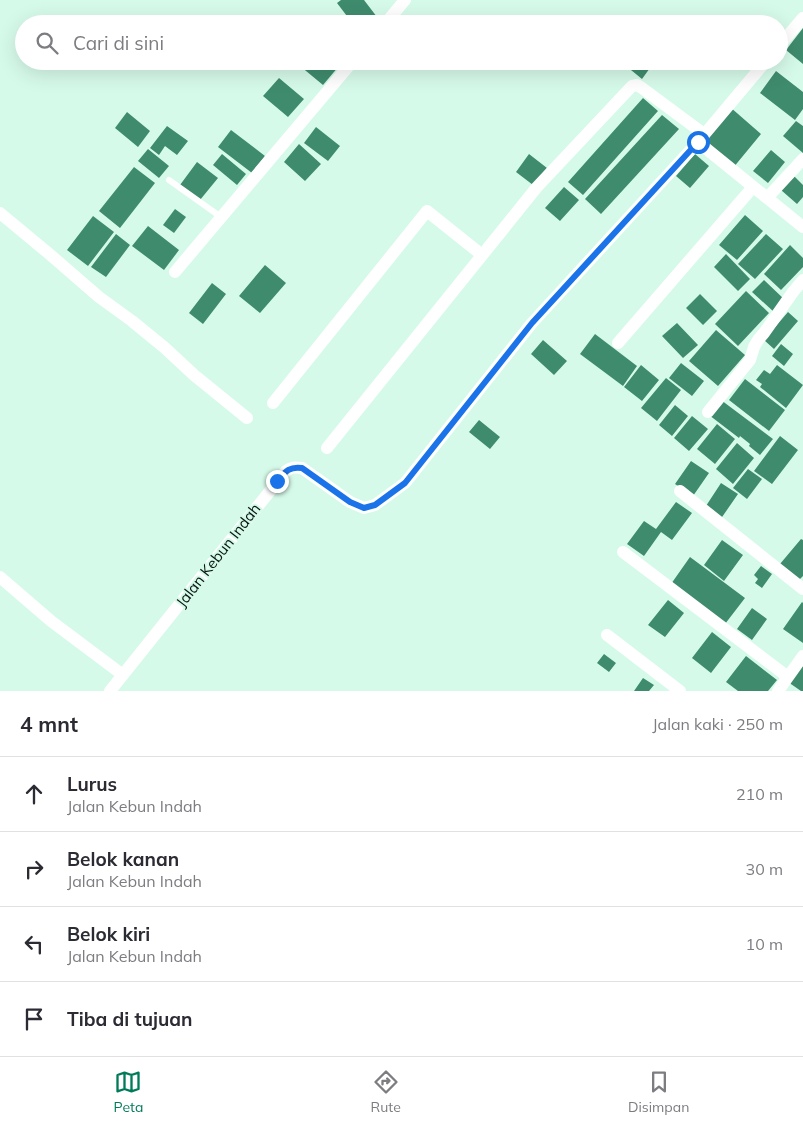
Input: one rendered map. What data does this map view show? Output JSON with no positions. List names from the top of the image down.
{
  "streets": {
    "street": ["Jalan Kebun Indah"]
  },
  "page": {
    "search": "Cari di sini",
    "heading": ["4 mnt", "Jalan kaki · 250 m"],
    "list": [
      ["Lurus", "Jalan Kebun Indah", "210 m"],
      ["Belok kanan", "Jalan Kebun Indah", "30 m"],
      ["Belok kiri", "Jalan Kebun Indah", "10 m"],
      "Tiba di tujuan"
    ],
    "nav": ["Peta", "Rute", "Disimpan"]
  }
}
